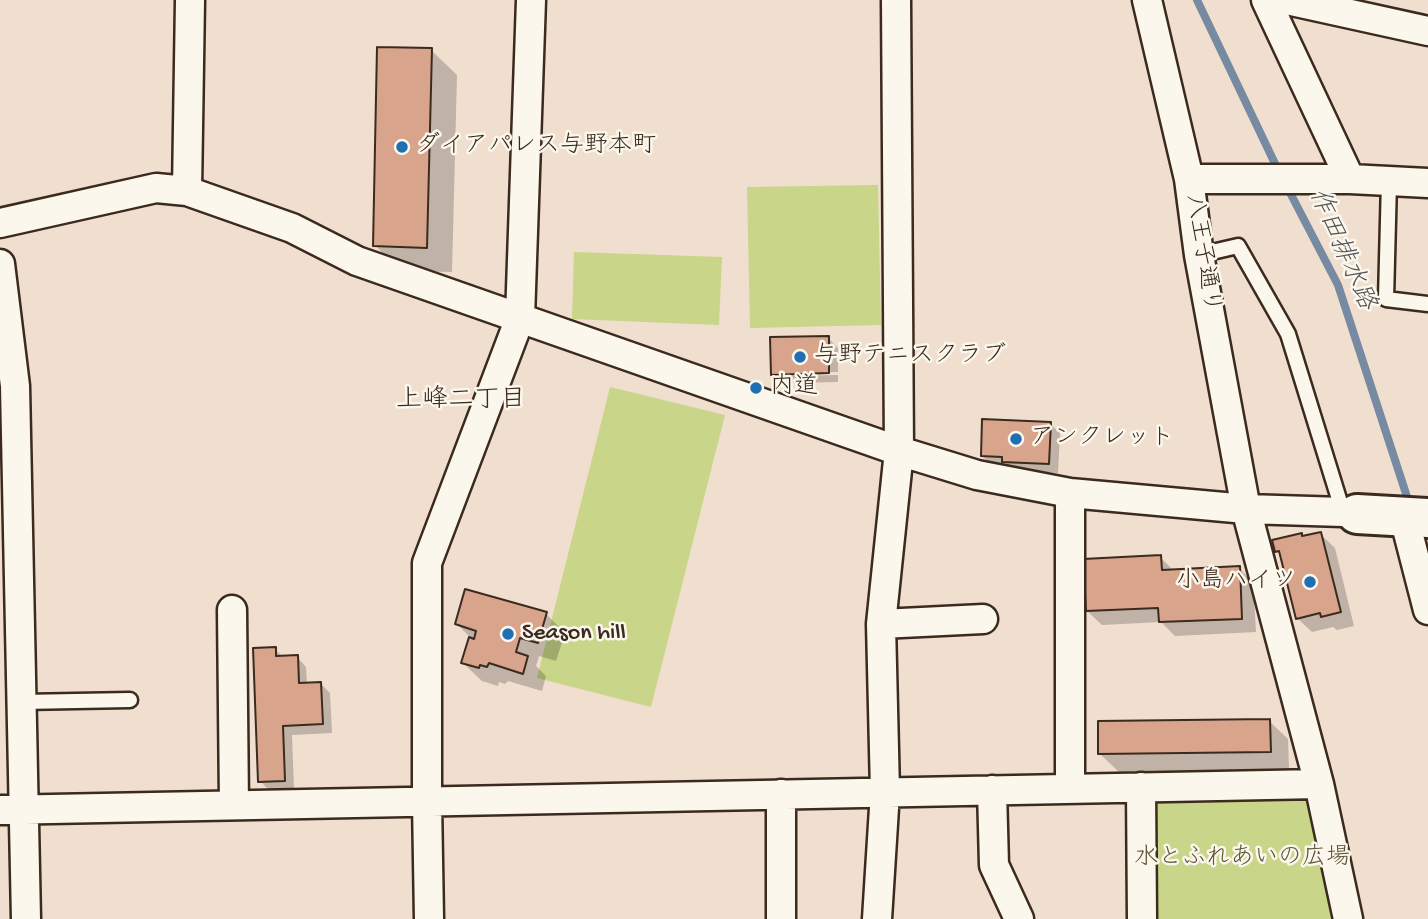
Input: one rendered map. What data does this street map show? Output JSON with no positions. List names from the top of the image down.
{
  "streets": {
    "street": ["八王子通り"]
  },
  "districts": ["上峰二丁目"],
  "water": ["作田排水路"],
  "parks": ["水とふれあいの広場"],
  "places": [
    "ダイアパレス与野本町",
    "与野テニスクラブ",
    "内道",
    "アンクレット",
    "小島ハイツ",
    "Season hill"
  ]
}
